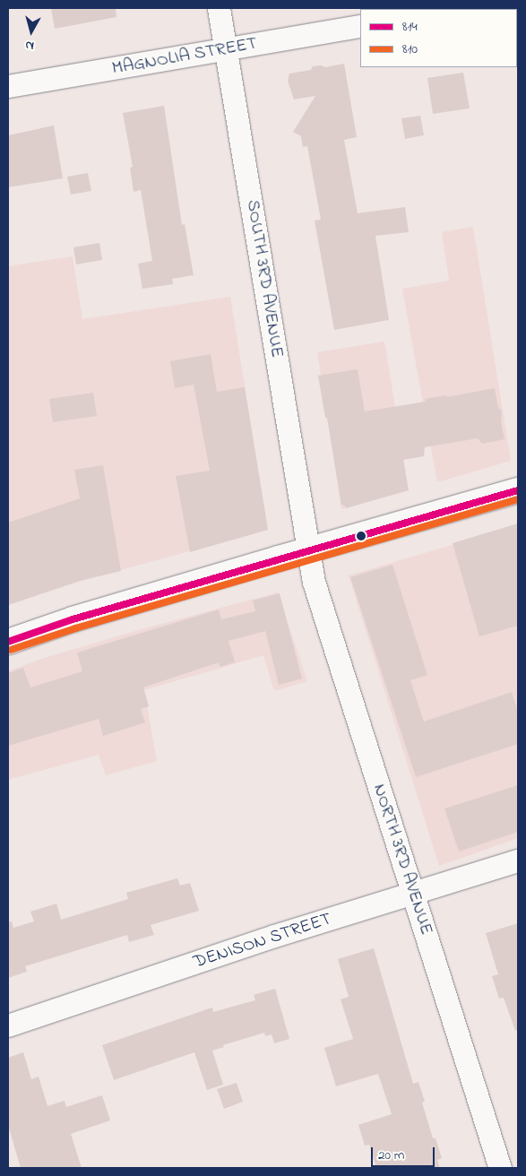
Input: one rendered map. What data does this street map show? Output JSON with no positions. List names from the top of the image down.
{
  "streets": {
    "street": [
      "MAGNOLIA STREET",
      "SOUTH 3RD AVENUE",
      "NORTH 3RD AVENUE",
      "DENISON STREET"
    ]
  },
  "crossings": [
    ["MAGNOLIA STREET", "SOUTH 3RD AVENUE"],
    ["SOUTH 3RD AVENUE", "NORTH 3RD AVENUE"],
    ["NORTH 3RD AVENUE", "DENISON STREET"]
  ],
  "lines": ["transit line 814", "transit line 810"],
  "legend": ["814", "810"],
  "scale_bar": "20 m",
  "north": "bottom"
}
